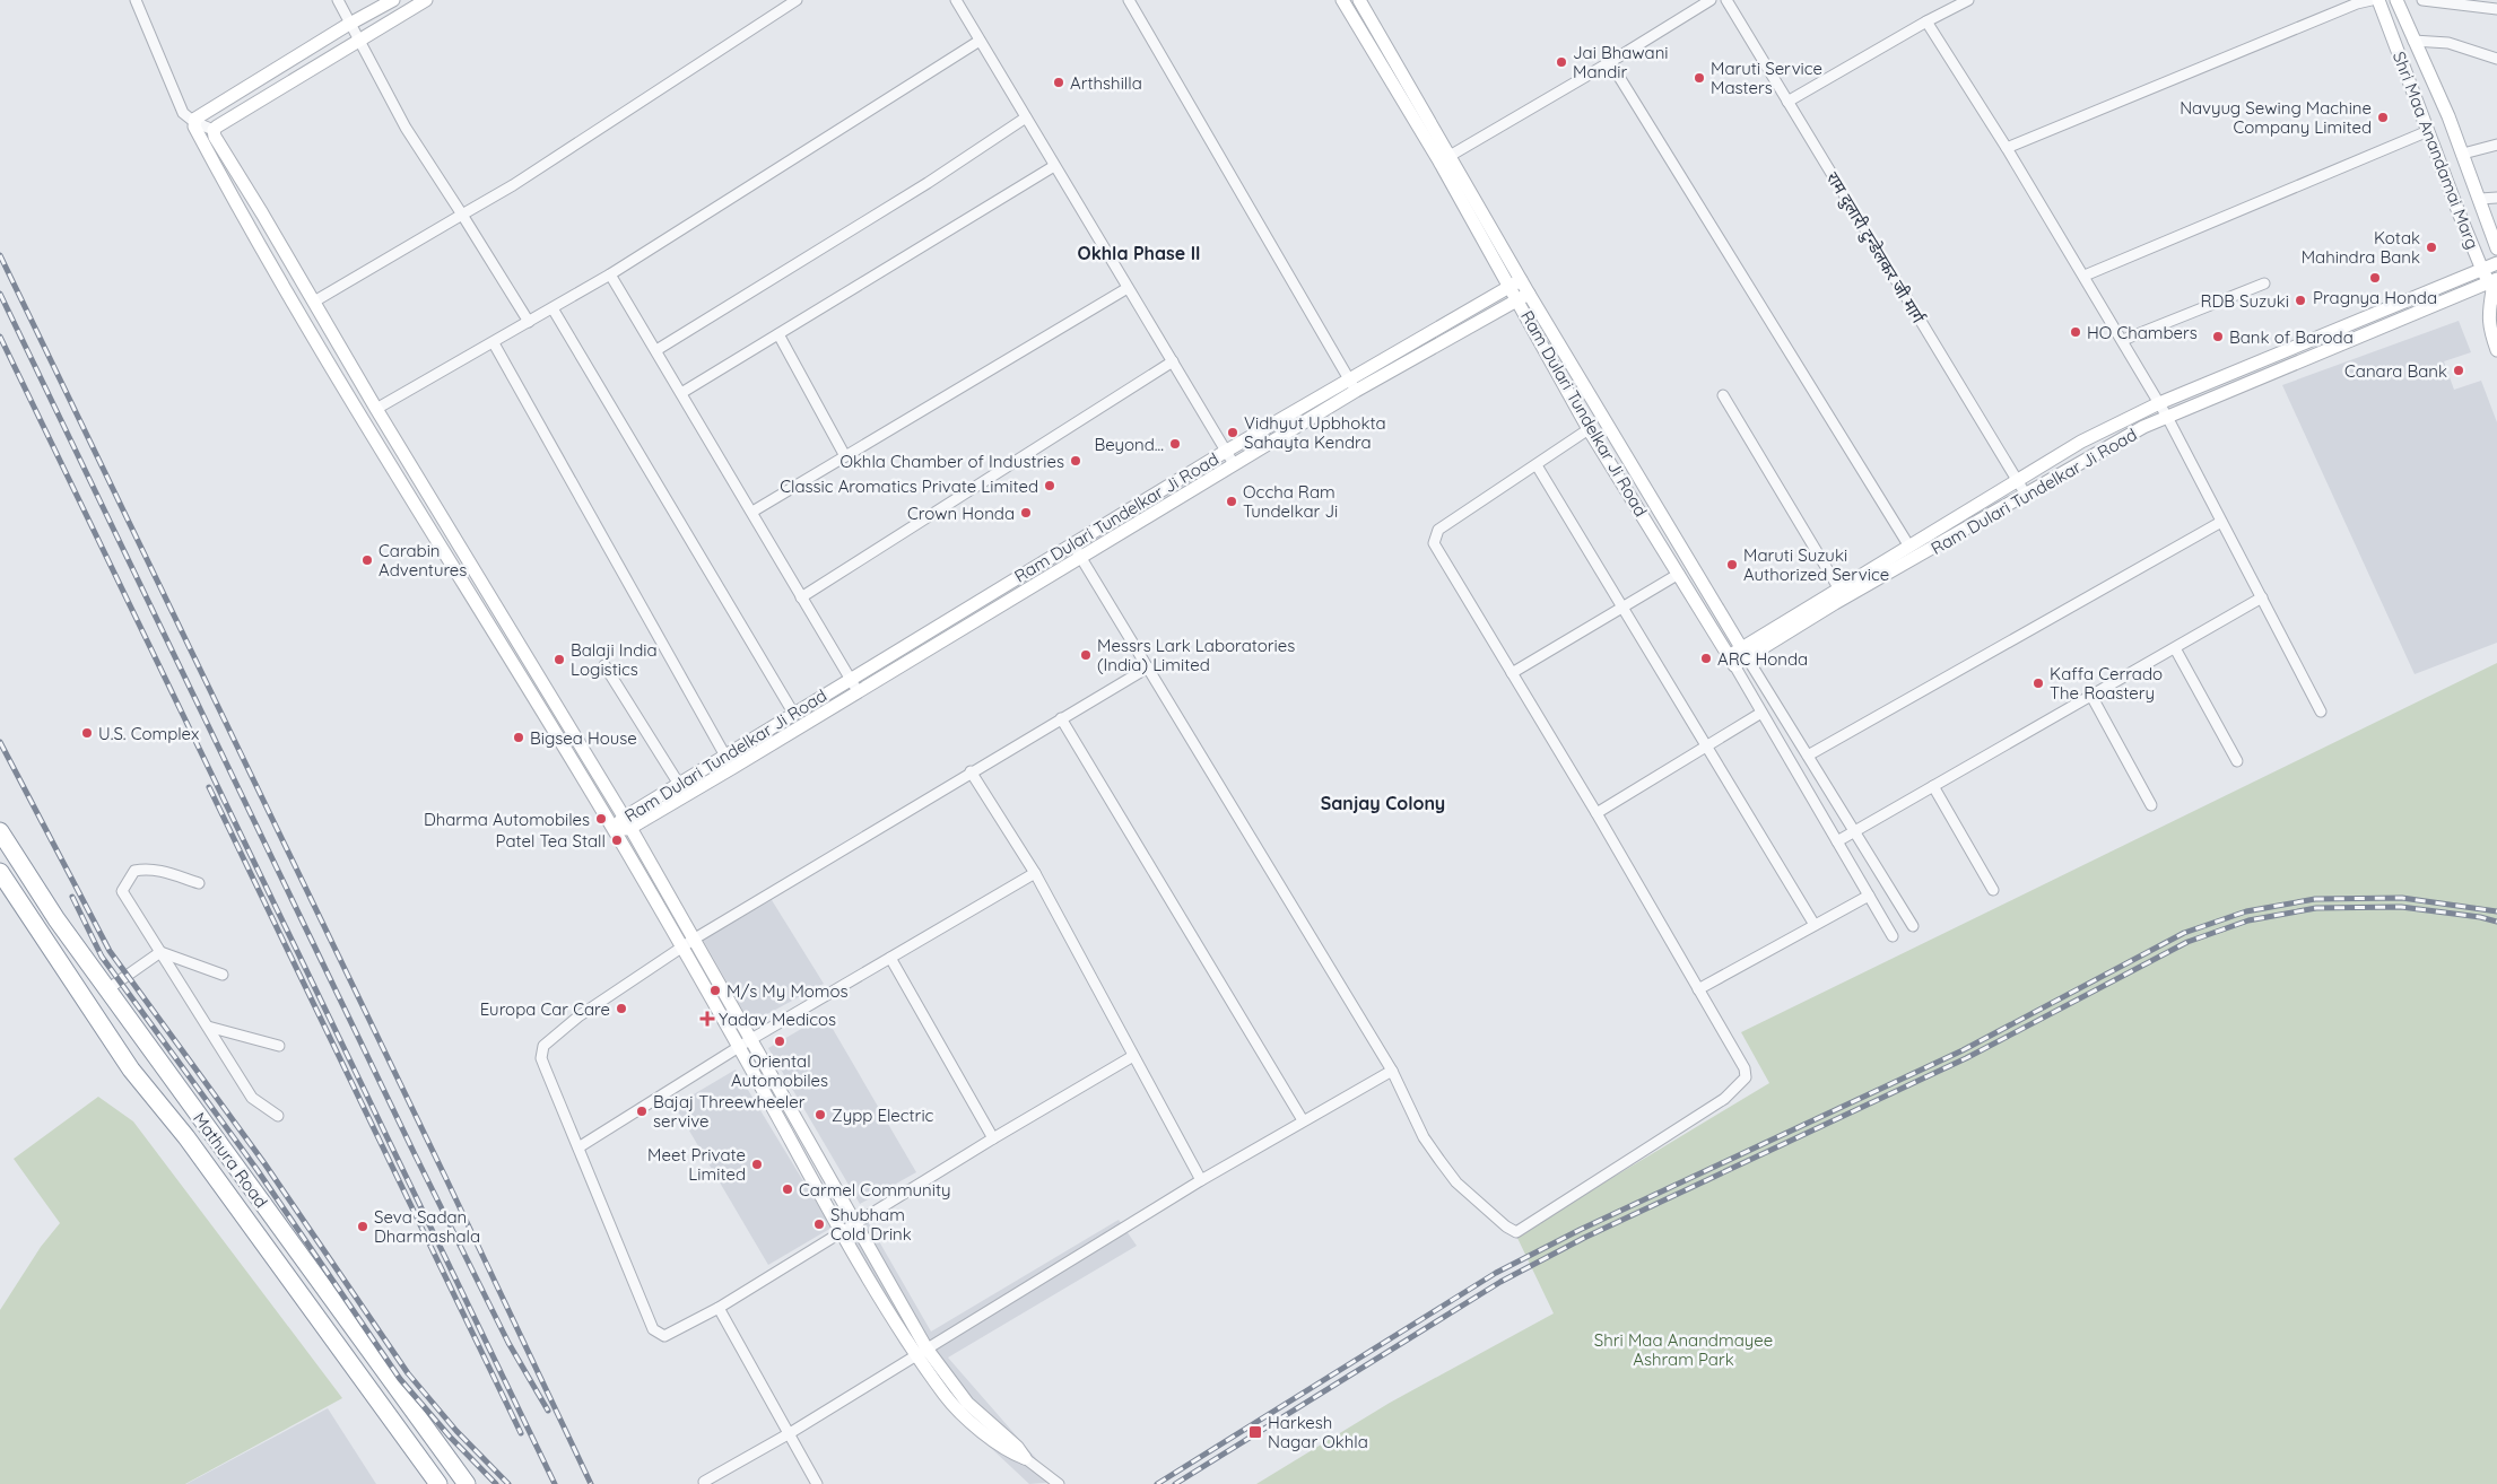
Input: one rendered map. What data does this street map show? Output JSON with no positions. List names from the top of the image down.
{
  "streets": {
    "highway": ["Mathura Road"],
    "street": ["Shri Maa Anandamai Marg", "राम दुलारी टुन्डेलकर जी मार्ग", "Ram Dulari Tundelkar Ji Road"]
  },
  "crossings": [
    ["Shri Maa Anandamai Marg", "Ram Dulari Tundelkar Ji Road"],
    ["राम दुलारी टुन्डेलकर जी मार्ग", "Ram Dulari Tundelkar Ji Road"]
  ],
  "districts": ["Okhla Phase II", "Sanjay Colony"],
  "parks": ["Shri Maa Anandmayee Ashram Park"],
  "places": {
    "other": [
      "Jai Bhawani Mandir",
      "Maruti Service Masters",
      "Arthshilla",
      "Navyug Sewing Machine Company Limited",
      "Kotak Mahindra Bank",
      "Pragnya Honda",
      "RDB Suzuki",
      "HO Chambers",
      "Bank of Baroda",
      "Canara Bank",
      "Vidhyut Upbhokta Sahayta Kendra",
      "Beyond...",
      "Okhla Chamber of Industries",
      "Classic Aromatics Private Limited",
      "Occha Ram Tundelkar Ji",
      "Crown Honda",
      "Carabin Adventures",
      "Maruti Suzuki Authorized Service",
      "Messrs Lark Laboratories (India) Limited",
      "ARC Honda",
      "Balaji India Logistics",
      "Kaffa Cerrado The Roastery",
      "U.S. Complex",
      "Bigsea House",
      "Dharma Automobiles",
      "Patel Tea Stall",
      "M/s My Momos",
      "Europa Car Care",
      "Oriental Automobiles",
      "Bajaj Threewheeler servive",
      "Zypp Electric",
      "Meet Private Limited",
      "Carmel Community",
      "Shubham Cold Drink",
      "Seva Sadan Dharmashala"
    ],
    "health": ["Yadav Medicos"],
    "transit": ["Harkesh Nagar Okhla"]
  }
}
